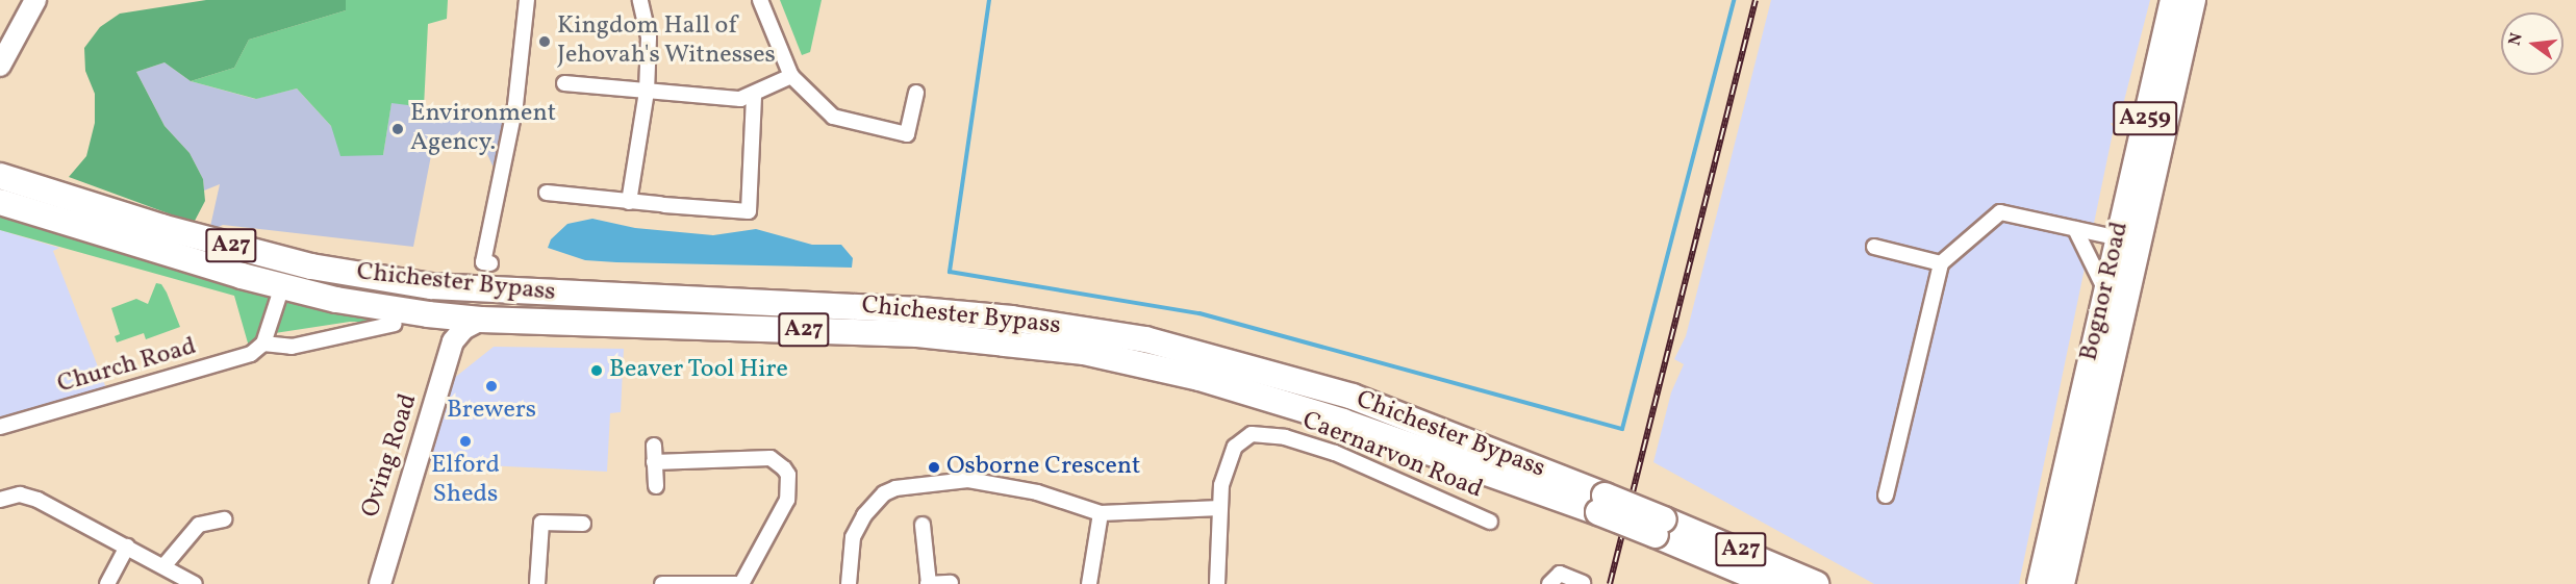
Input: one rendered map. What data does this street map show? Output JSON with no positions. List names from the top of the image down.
{
  "streets": {
    "highway": [
      "A259",
      "A27",
      "Chichester Bypass",
      "Bognor Road"
    ],
    "main road": ["Oving Road"],
    "street": ["Church Road", "Caernarvon Road"]
  },
  "crossings": [
    ["Chichester Bypass", "Oving Road"]
  ],
  "places": [
    "Kingdom Hall of Jehovah's Witnesses",
    "Environment Agency.",
    "Beaver Tool Hire",
    "Brewers",
    "Elford Sheds",
    "Osborne Crescent"
  ],
  "north": "left"
}
